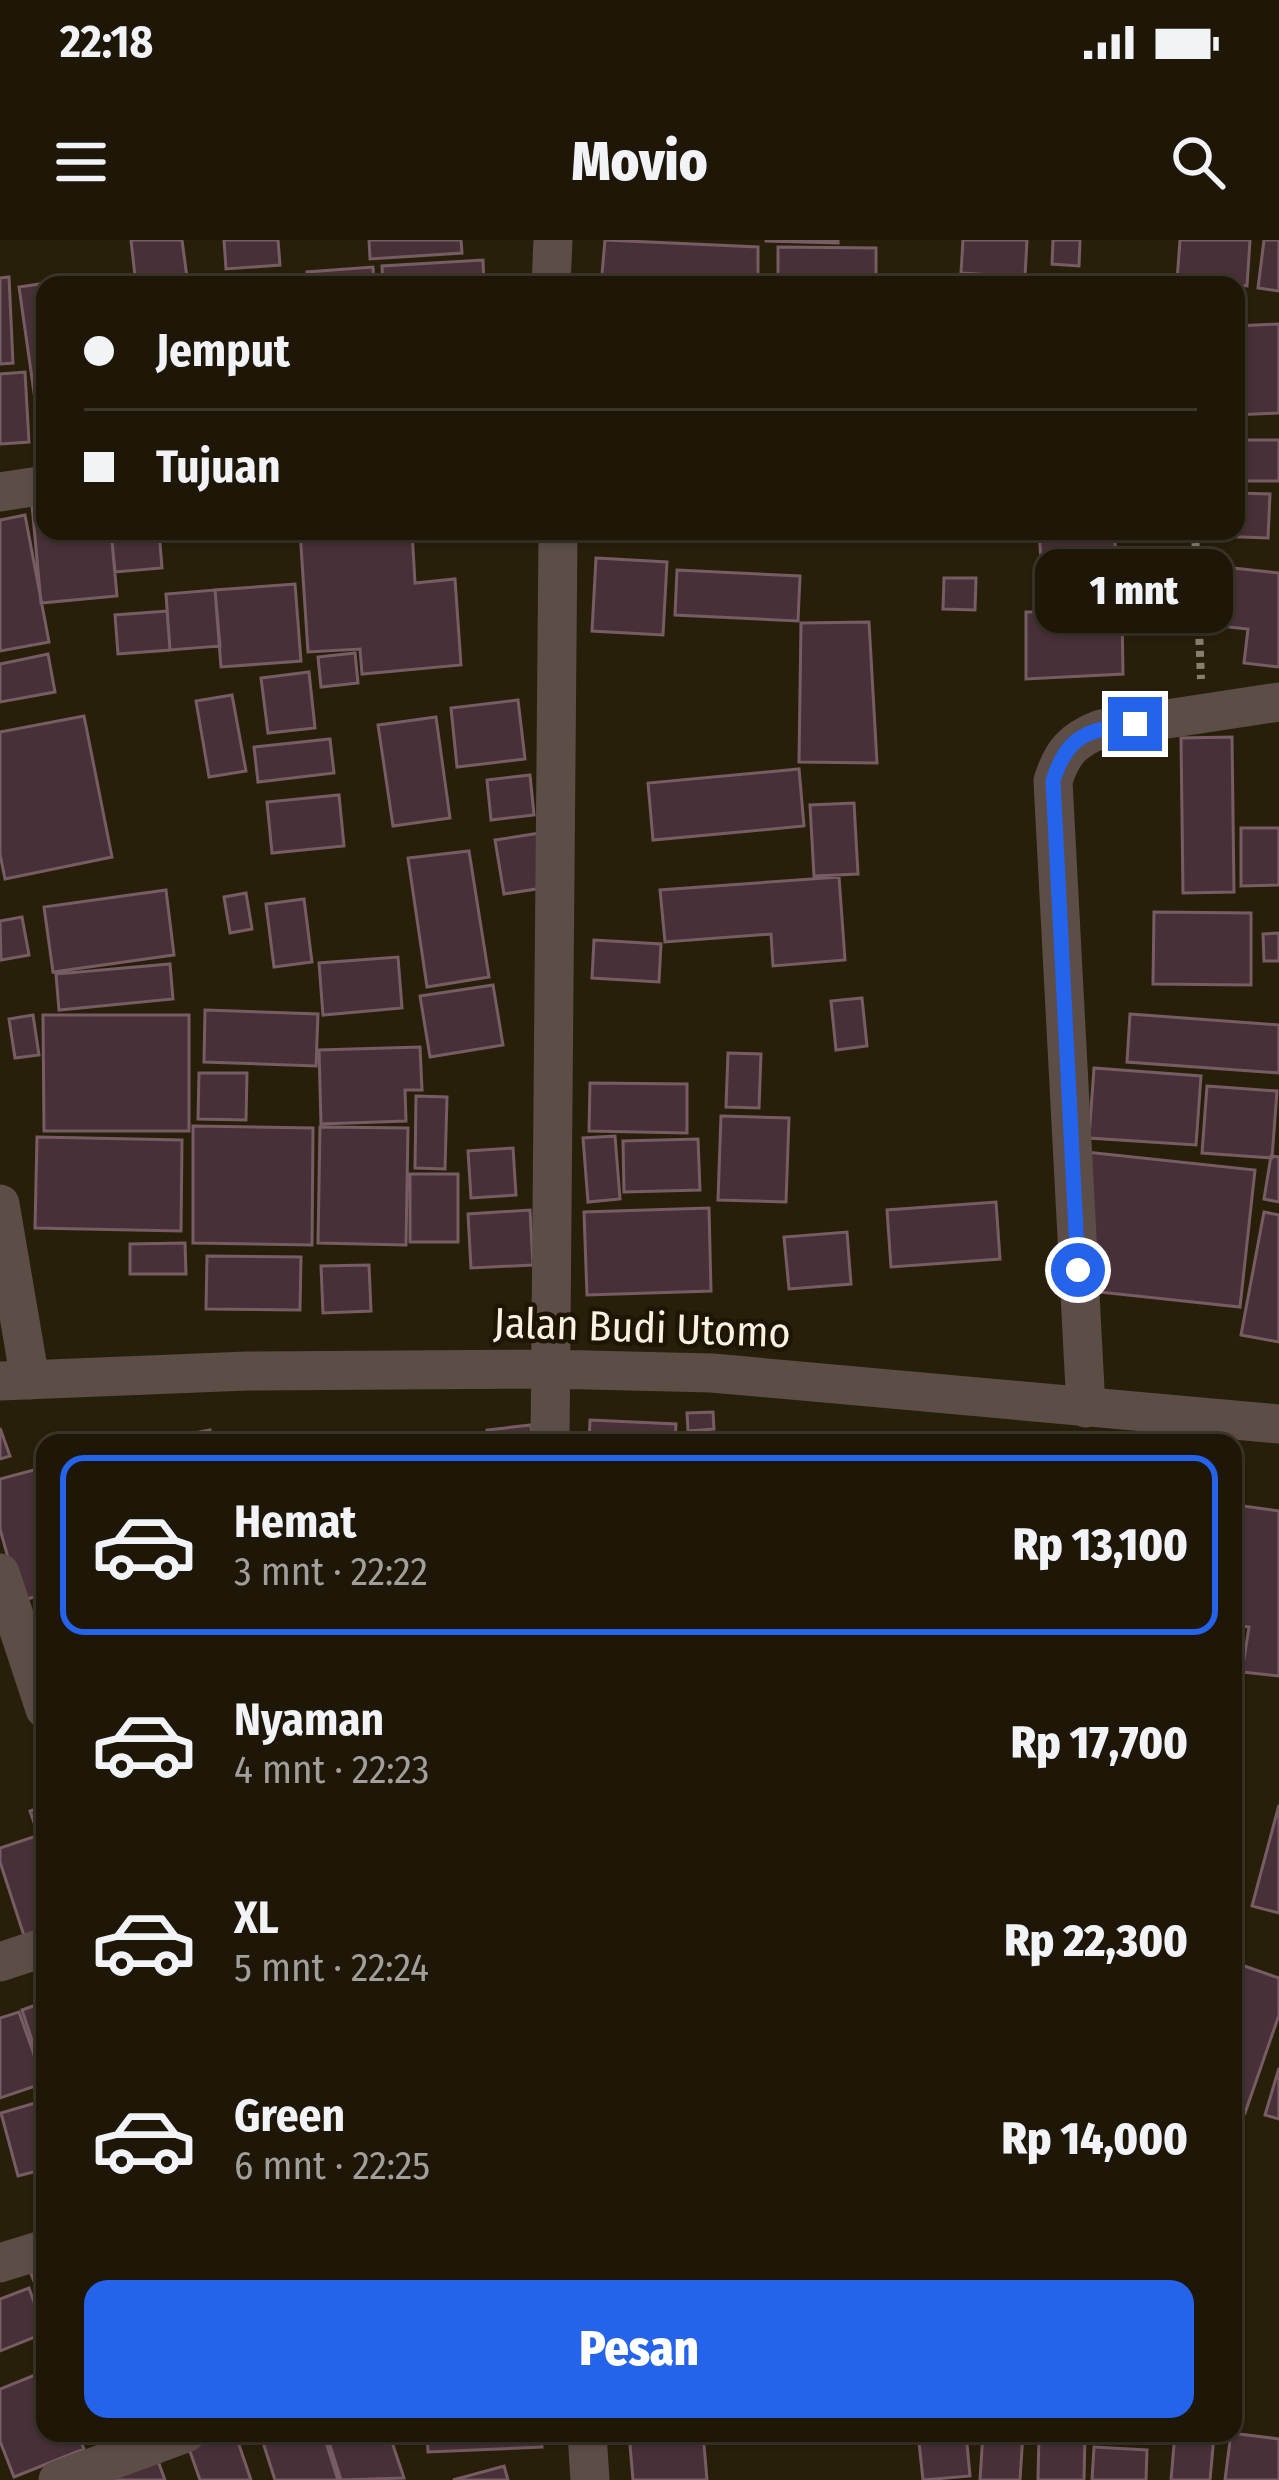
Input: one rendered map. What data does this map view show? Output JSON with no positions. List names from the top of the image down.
{
  "streets": {
    "street": ["Jalan Budi Utomo"]
  },
  "page": {
    "status": "22:18",
    "header": "Movio",
    "banner": ["Jemput", "Tujuan"],
    "bubble": "1 mnt",
    "list": [
      {
        "name": "Hemat",
        "note": "3 mnt · 22:22",
        "value": "Rp 13,100"
      },
      {
        "name": "Nyaman",
        "note": "4 mnt · 22:23",
        "value": "Rp 17,700"
      },
      {
        "name": "XL",
        "note": "5 mnt · 22:24",
        "value": "Rp 22,300"
      },
      {
        "name": "Green",
        "note": "6 mnt · 22:25",
        "value": "Rp 14,000"
      }
    ],
    "buttons": "Pesan"
  }
}
